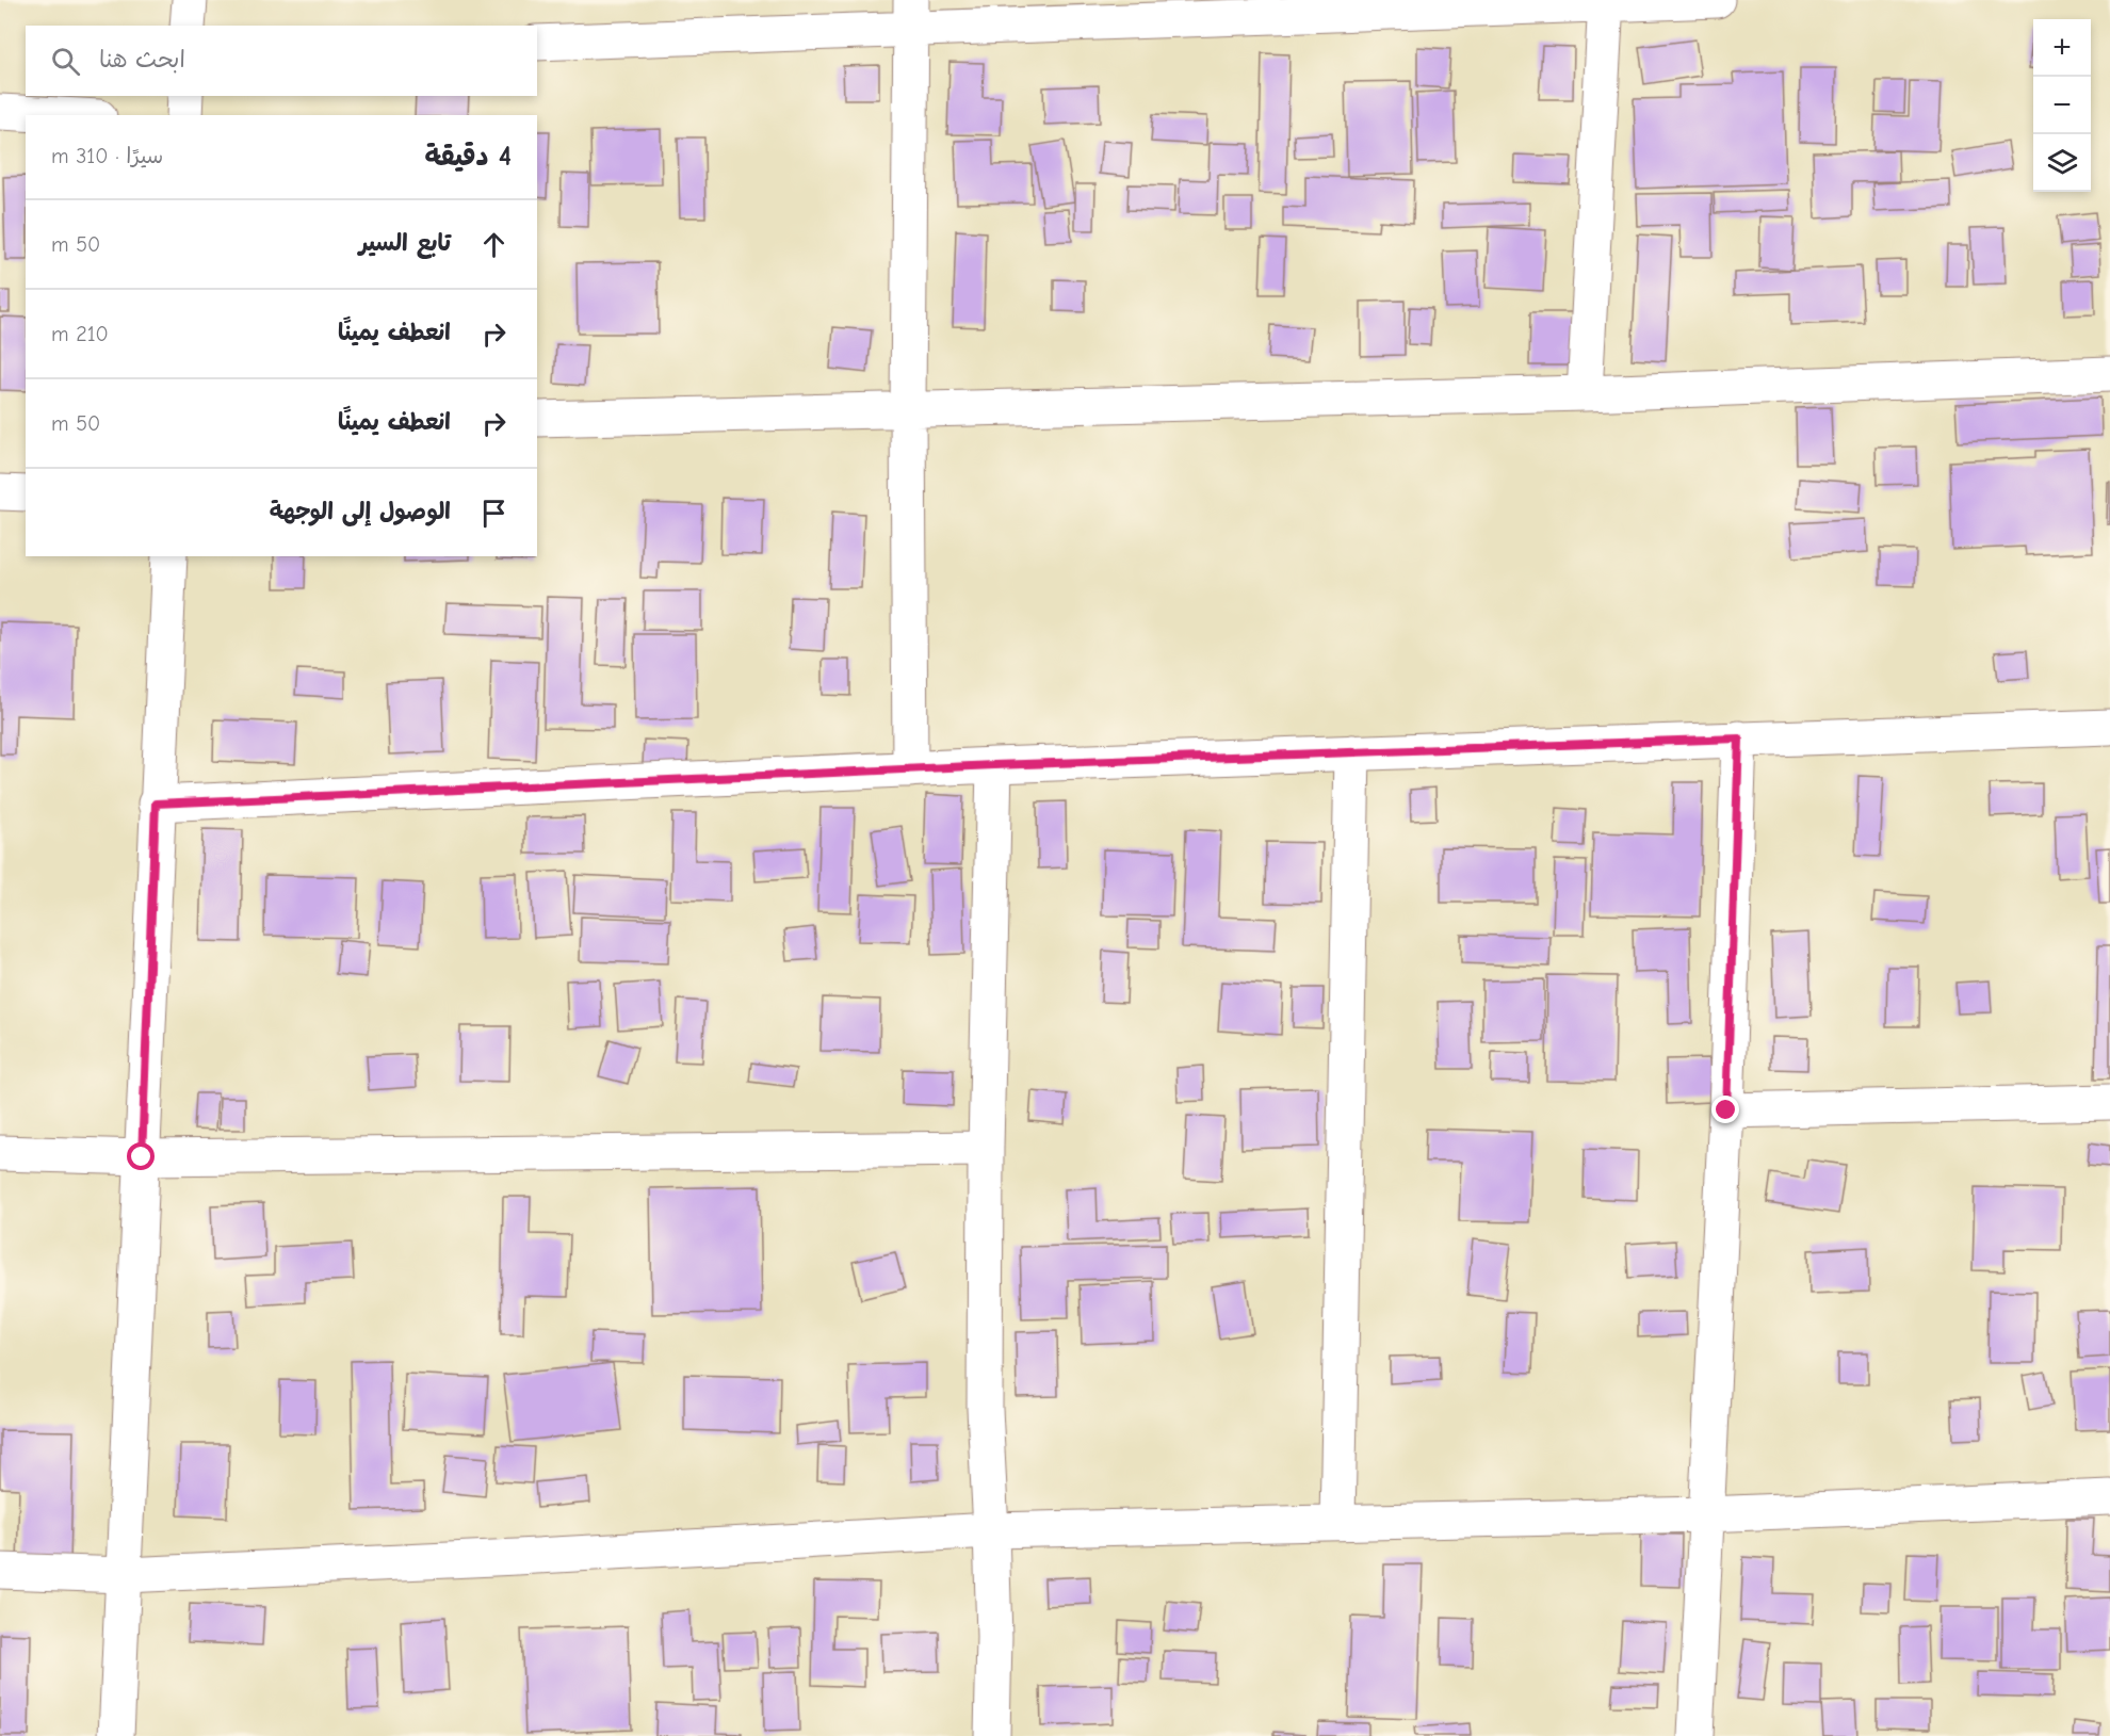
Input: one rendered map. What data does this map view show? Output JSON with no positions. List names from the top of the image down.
{
  "page": {
    "map_buttons": ["+", "−"],
    "search": "ابحث هنا",
    "heading": ["4 دقيقة", "سيرًا · 310 m"],
    "list": [
      ["تابع السير", "50 m"],
      ["انعطف يمينًا", "210 m"],
      ["انعطف يمينًا", "50 m"],
      "الوصول إلى الوجهة"
    ]
  }
}
